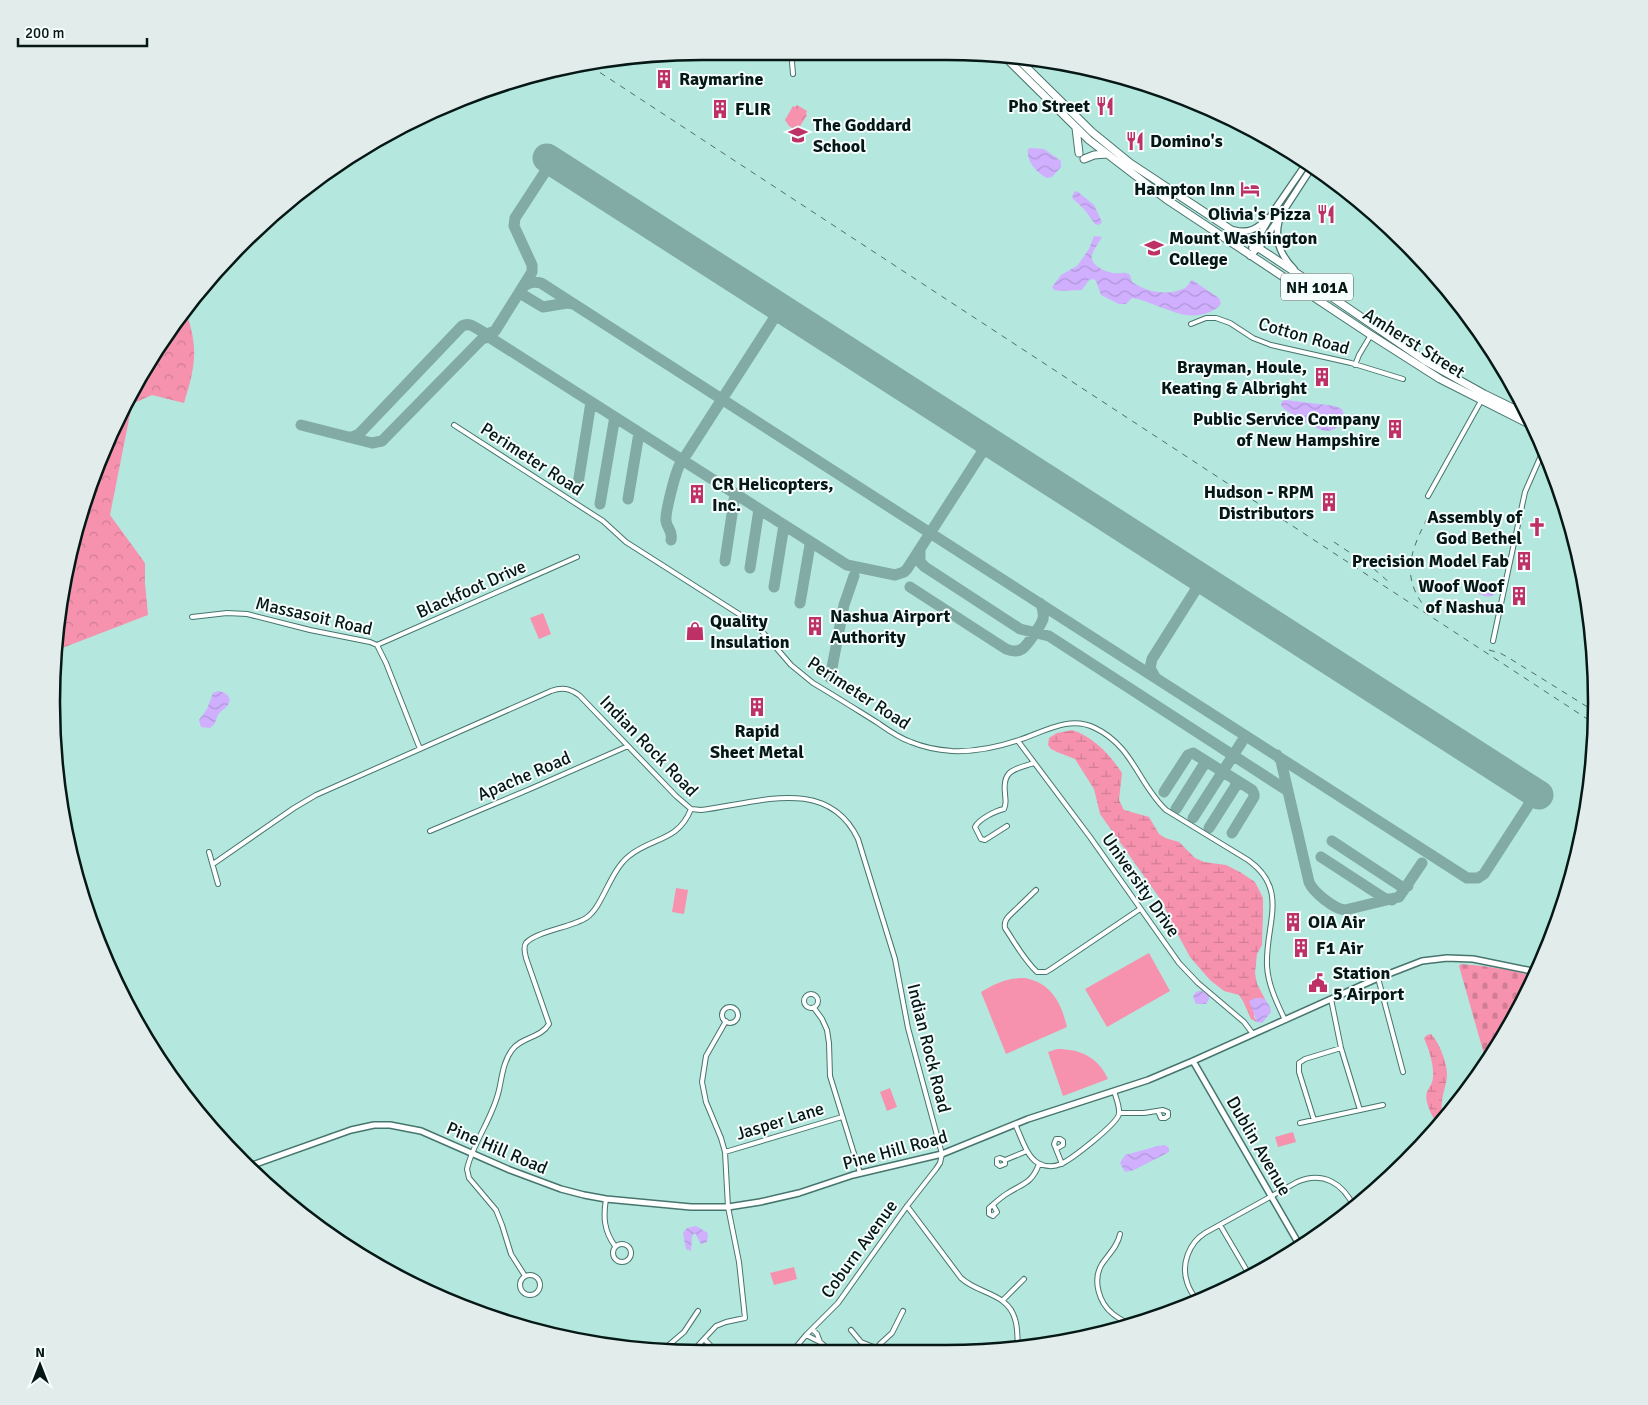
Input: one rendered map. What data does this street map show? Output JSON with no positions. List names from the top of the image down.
{
  "streets": {
    "highway": ["NH 101A", "Amherst Street"],
    "street": [
      "Cotton Road",
      "Perimeter Road",
      "Blackfoot Drive",
      "Massasoit Road",
      "Indian Rock Road",
      "Apache Road",
      "University Drive",
      "Jasper Lane",
      "Dublin Avenue",
      "Pine Hill Road",
      "Coburn Avenue"
    ]
  },
  "crossings": [
    ["Cotton Road", "Amherst Street"],
    ["Perimeter Road", "University Drive"],
    ["Perimeter Road", "Pine Hill Road"],
    ["Blackfoot Drive", "Massasoit Road"],
    ["Massasoit Road", "Indian Rock Road"],
    ["Indian Rock Road", "Apache Road"],
    ["Indian Rock Road", "Pine Hill Road"],
    ["Indian Rock Road", "Coburn Avenue"],
    ["University Drive", "Pine Hill Road"],
    ["Dublin Avenue", "Pine Hill Road"],
    ["Pine Hill Road", "Coburn Avenue"]
  ],
  "places": {
    "building": [
      "Raymarine",
      "FLIR",
      "Brayman, Houle, Keating & Albright",
      "Public Service Company of New Hampshire",
      "CR Helicopters, Inc.",
      "Hudson - RPM Distributors",
      "Precision Model Fab",
      "Woof Woof of Nashua",
      "Nashua Airport Authority",
      "Rapid Sheet Metal",
      "OIA Air",
      "F1 Air"
    ],
    "restaurant": ["Pho Street", "Domino's", "Olivia's Pizza"],
    "school or university": ["The Goddard School", "Mount Washington College"],
    "hotel": ["Hampton Inn"],
    "church": ["Assembly of God Bethel"],
    "shop": ["Quality Insulation"],
    "public building": ["Station 5 Airport"]
  },
  "scale_bar": "200 m",
  "north": "top"
}
